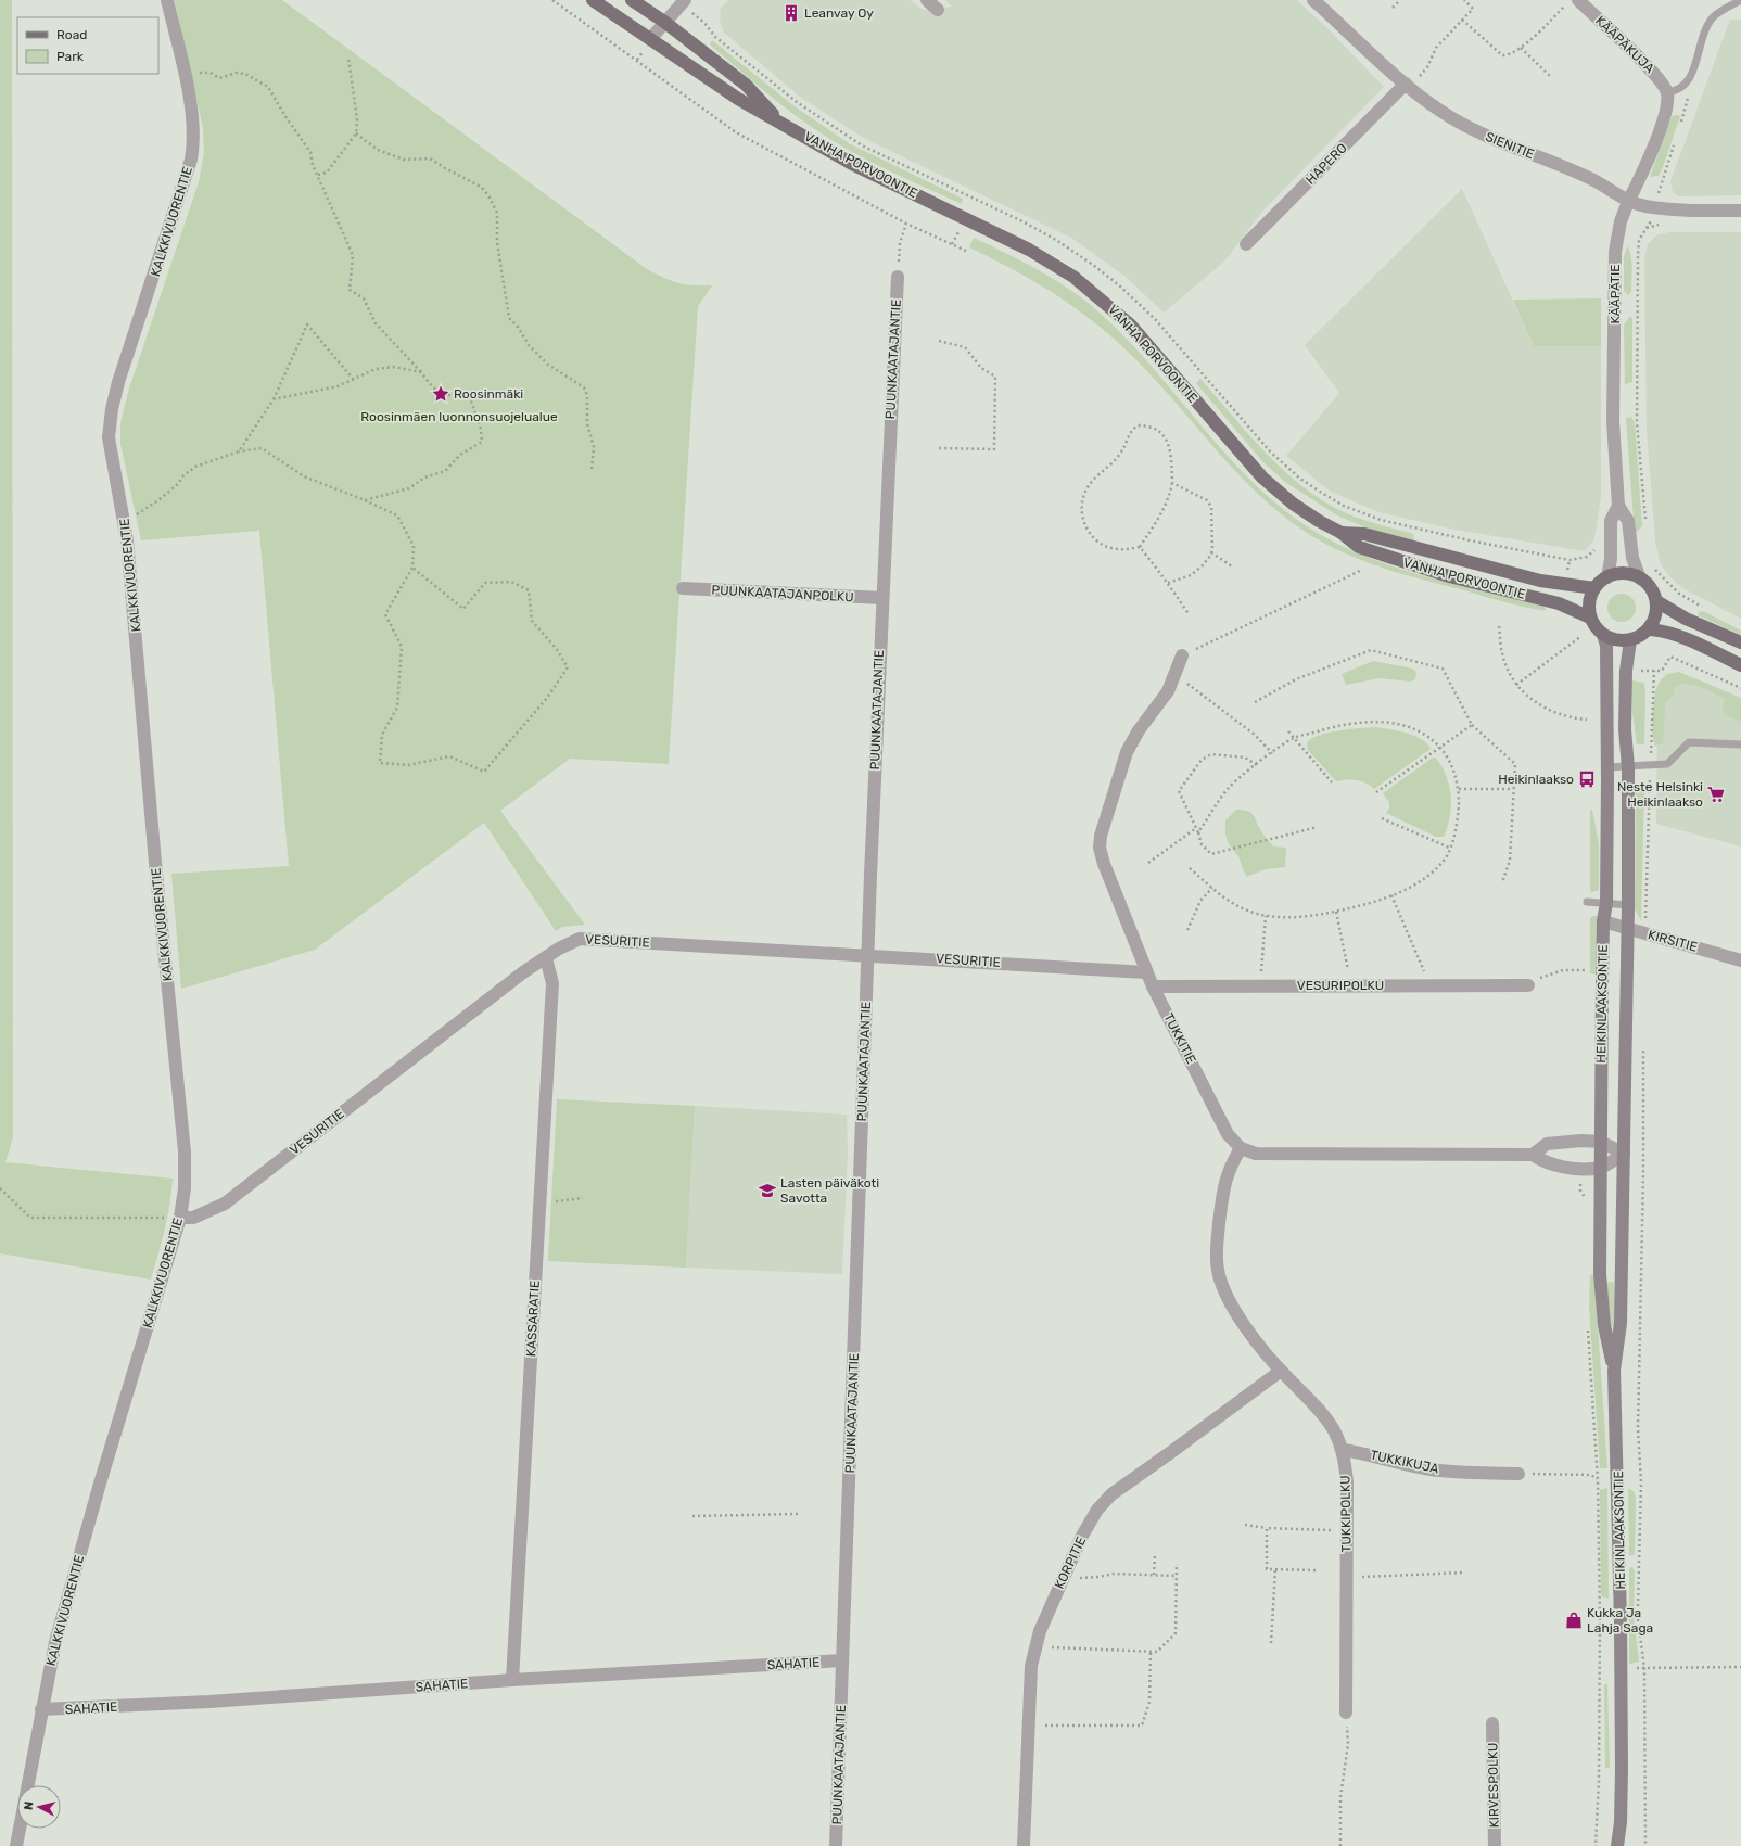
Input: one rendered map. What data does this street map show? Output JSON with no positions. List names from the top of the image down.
{
  "streets": {
    "main road": ["VANHA PORVOONTIE", "HEIKINLAAKSONTIE"],
    "street": [
      "KÄÄPÄKUJA",
      "SIENITIE",
      "HAPERO",
      "KALKKIVUORENTIE",
      "KÄÄPÄTIE",
      "PUUNKAATAJANTIE",
      "PUUNKAATAJANPOLKU",
      "VESURITIE",
      "KIRSITIE",
      "VESURIPOLKU",
      "TUKKITIE",
      "KASSARATIE",
      "TUKKIKUJA",
      "TUKKIPOLKU",
      "KORPITIE",
      "SAHATIE",
      "KIRVESPOLKU"
    ]
  },
  "crossings": [
    ["KÄÄPÄKUJA", "KÄÄPÄTIE"],
    ["SIENITIE", "HAPERO"],
    ["SIENITIE", "KÄÄPÄTIE"],
    ["VANHA PORVOONTIE", "KÄÄPÄTIE"],
    ["VANHA PORVOONTIE", "HEIKINLAAKSONTIE"],
    ["KALKKIVUORENTIE", "VESURITIE"],
    ["KALKKIVUORENTIE", "SAHATIE"],
    ["KÄÄPÄTIE", "HEIKINLAAKSONTIE"],
    ["PUUNKAATAJANTIE", "PUUNKAATAJANPOLKU"],
    ["PUUNKAATAJANTIE", "VESURITIE"],
    ["PUUNKAATAJANTIE", "SAHATIE"],
    ["VESURITIE", "TUKKITIE"],
    ["VESURITIE", "KASSARATIE"],
    ["KIRSITIE", "HEIKINLAAKSONTIE"],
    ["VESURIPOLKU", "TUKKITIE"],
    ["TUKKITIE", "TUKKIPOLKU"],
    ["KASSARATIE", "SAHATIE"],
    ["TUKKIKUJA", "TUKKIPOLKU"],
    ["TUKKIPOLKU", "KORPITIE"]
  ],
  "parks": ["Roosinmäen luonnonsuojelualue"],
  "places": {
    "building": ["Leanvay Oy"],
    "place": ["Roosinmäki"],
    "bus stop": ["Heikinlaakso"],
    "supermarket": ["Neste Helsinki Heikinlaakso"],
    "school or university": ["Lasten päiväkoti Savotta"],
    "shop": ["Kukka Ja Lahja Saga"]
  },
  "legend": ["Road", "Park"],
  "north": "left"
}
